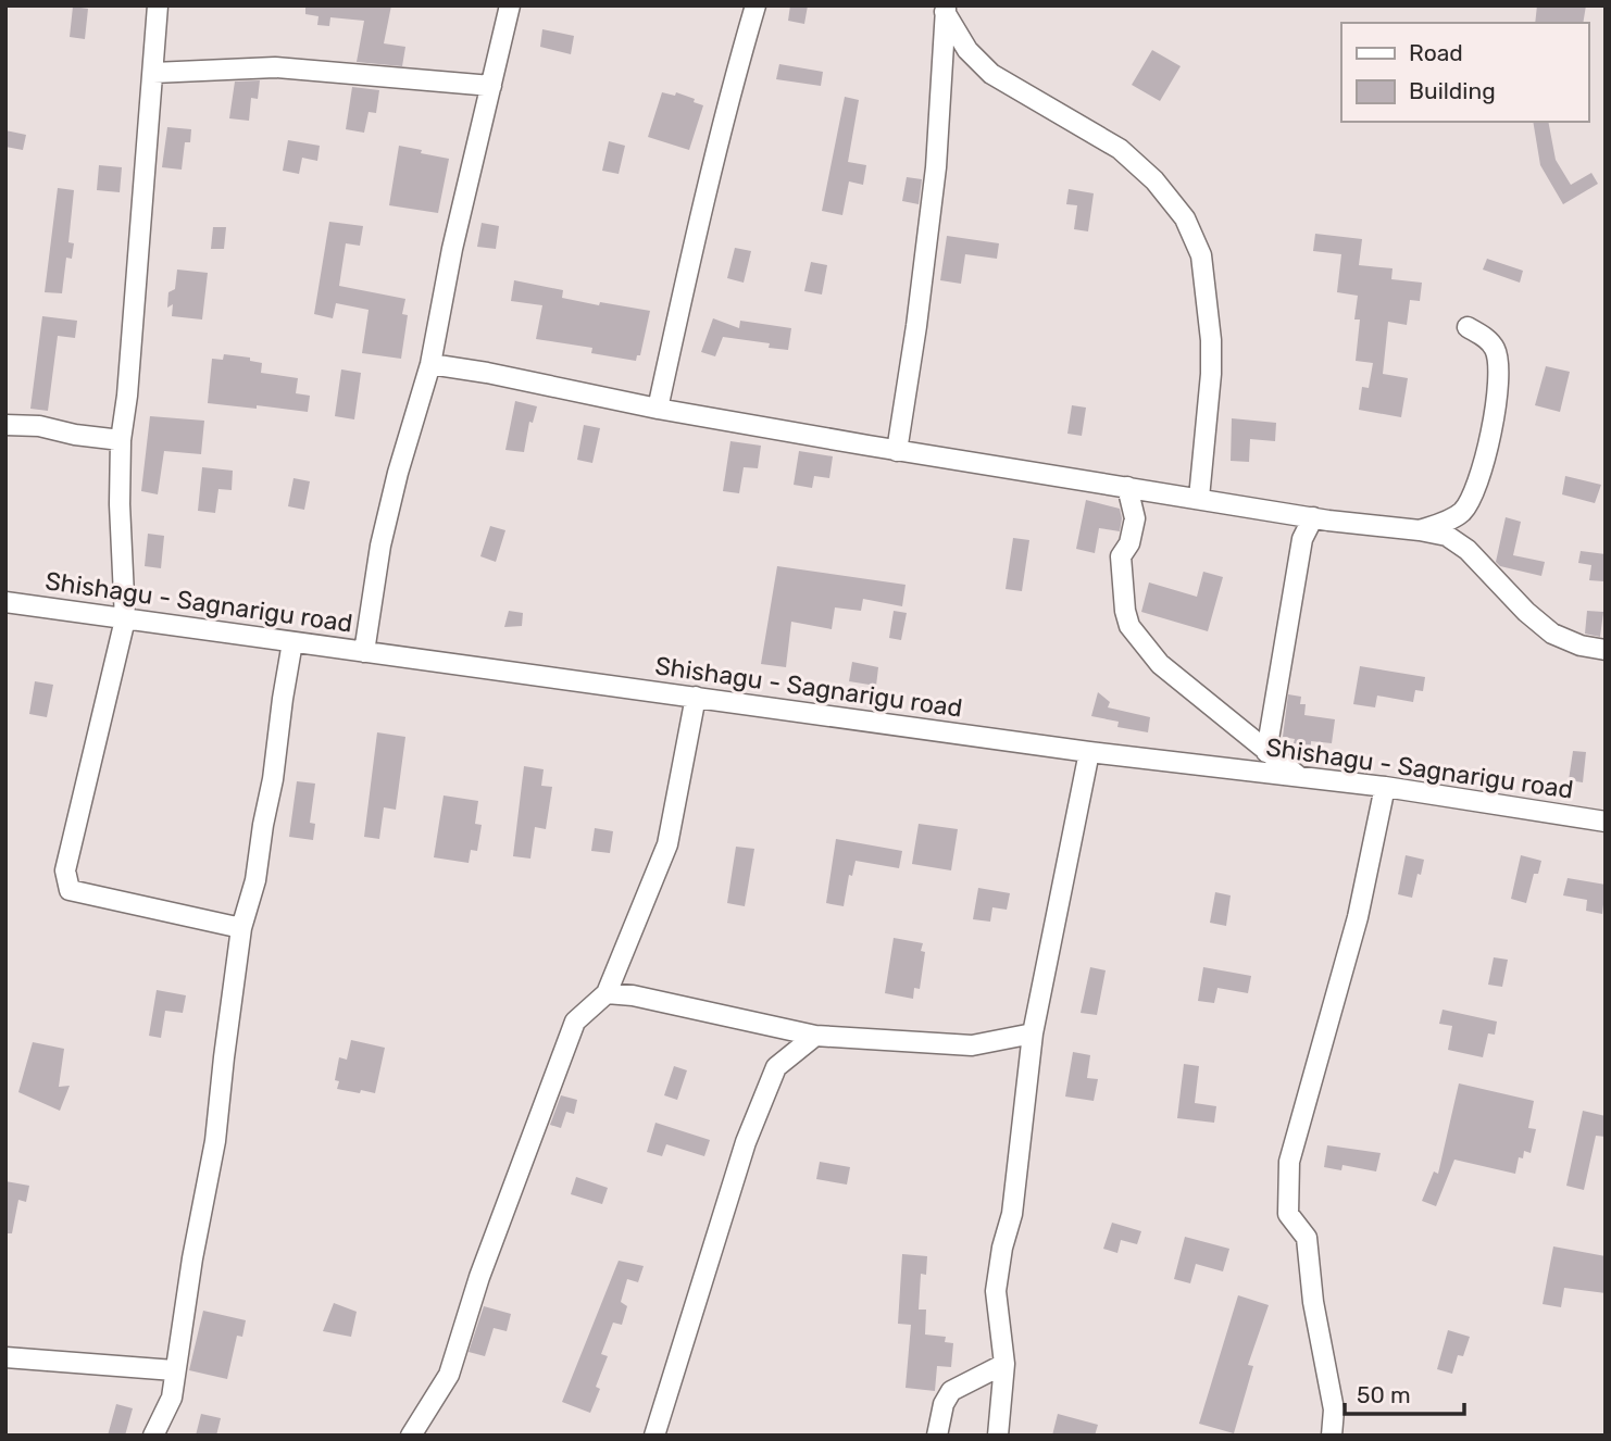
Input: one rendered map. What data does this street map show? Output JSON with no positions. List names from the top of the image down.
{
  "streets": {
    "street": ["Shishagu - Sagnarigu road"]
  },
  "legend": ["Road", "Building"],
  "scale_bar": "50 m"
}
